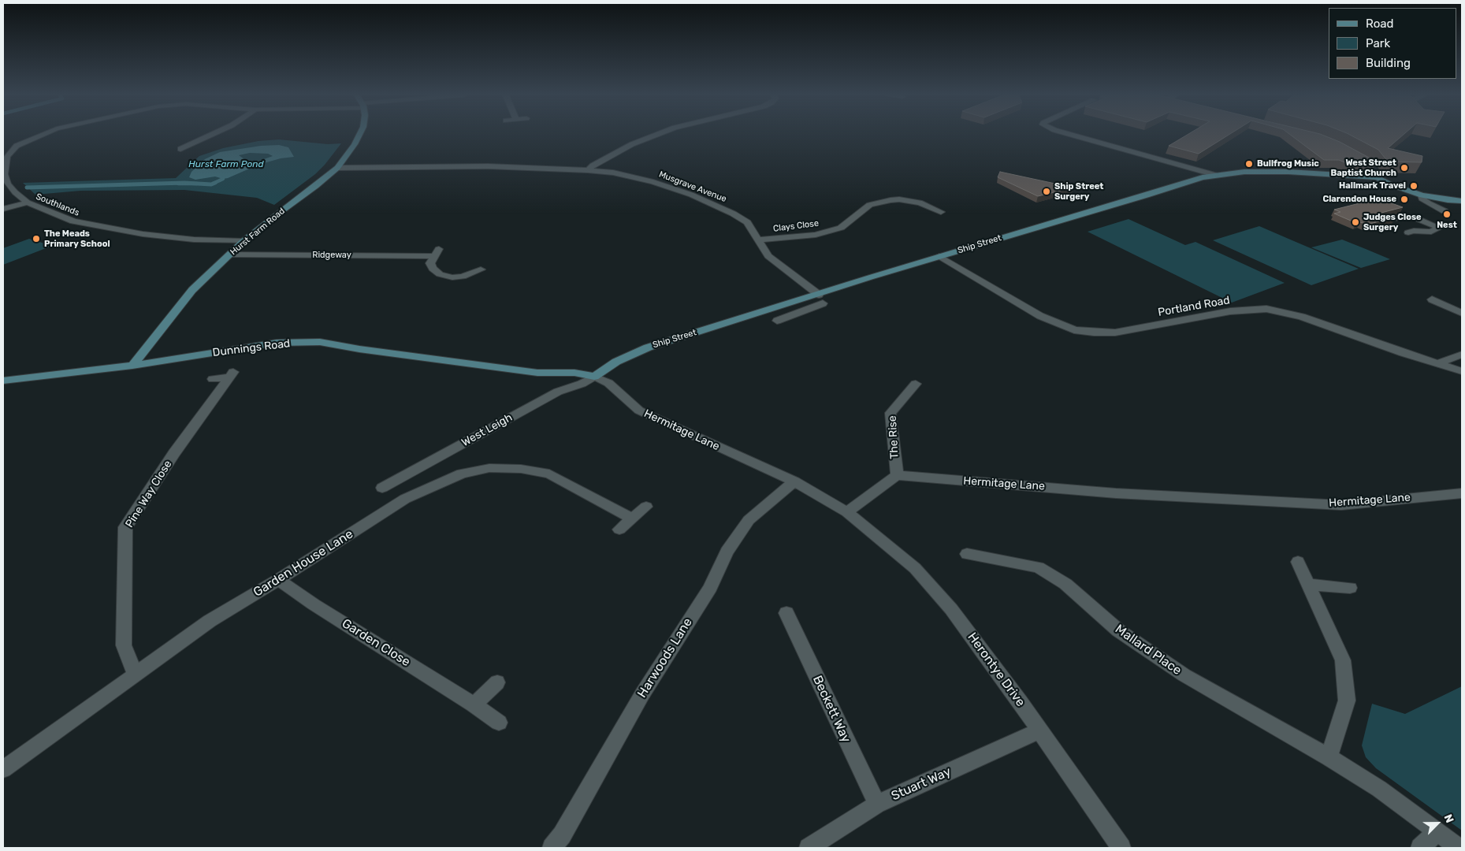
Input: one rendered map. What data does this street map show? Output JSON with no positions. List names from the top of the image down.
{
  "streets": {
    "street": [
      "Musgrave Avenue",
      "Southlands",
      "Clays Close",
      "Hurst Farm Road",
      "Ship Street",
      "Ridgeway",
      "Portland Road",
      "Dunnings Road",
      "West Leigh",
      "Hermitage Lane",
      "The Rise",
      "Pine Way Close",
      "Garden House Lane",
      "Garden Close",
      "Mallard Place",
      "Harwoods Lane",
      "Herontye Drive",
      "Beckett Way",
      "Stuart Way"
    ]
  },
  "crossings": [
    ["Musgrave Avenue", "Clays Close"],
    ["Musgrave Avenue", "Hurst Farm Road"],
    ["Musgrave Avenue", "Ship Street"],
    ["Southlands", "Hurst Farm Road"],
    ["Hurst Farm Road", "Ridgeway"],
    ["Hurst Farm Road", "Dunnings Road"],
    ["Ship Street", "Portland Road"],
    ["Ship Street", "Dunnings Road"],
    ["Ship Street", "West Leigh"],
    ["Ship Street", "Hermitage Lane"],
    ["Dunnings Road", "West Leigh"],
    ["Dunnings Road", "Hermitage Lane"],
    ["West Leigh", "Hermitage Lane"],
    ["Hermitage Lane", "The Rise"],
    ["Hermitage Lane", "Harwoods Lane"],
    ["Hermitage Lane", "Herontye Drive"],
    ["Pine Way Close", "Garden House Lane"],
    ["Garden House Lane", "Garden Close"],
    ["Herontye Drive", "Stuart Way"],
    ["Beckett Way", "Stuart Way"]
  ],
  "water": ["Hurst Farm Pond"],
  "places": [
    "Bullfrog Music",
    "West Street Baptist Church",
    "Hallmark Travel",
    "Ship Street Surgery",
    "Clarendon House",
    "Nest",
    "Judges Close Surgery",
    "The Meads Primary School"
  ],
  "legend": ["Road", "Park", "Building"],
  "north": "top right"
}
